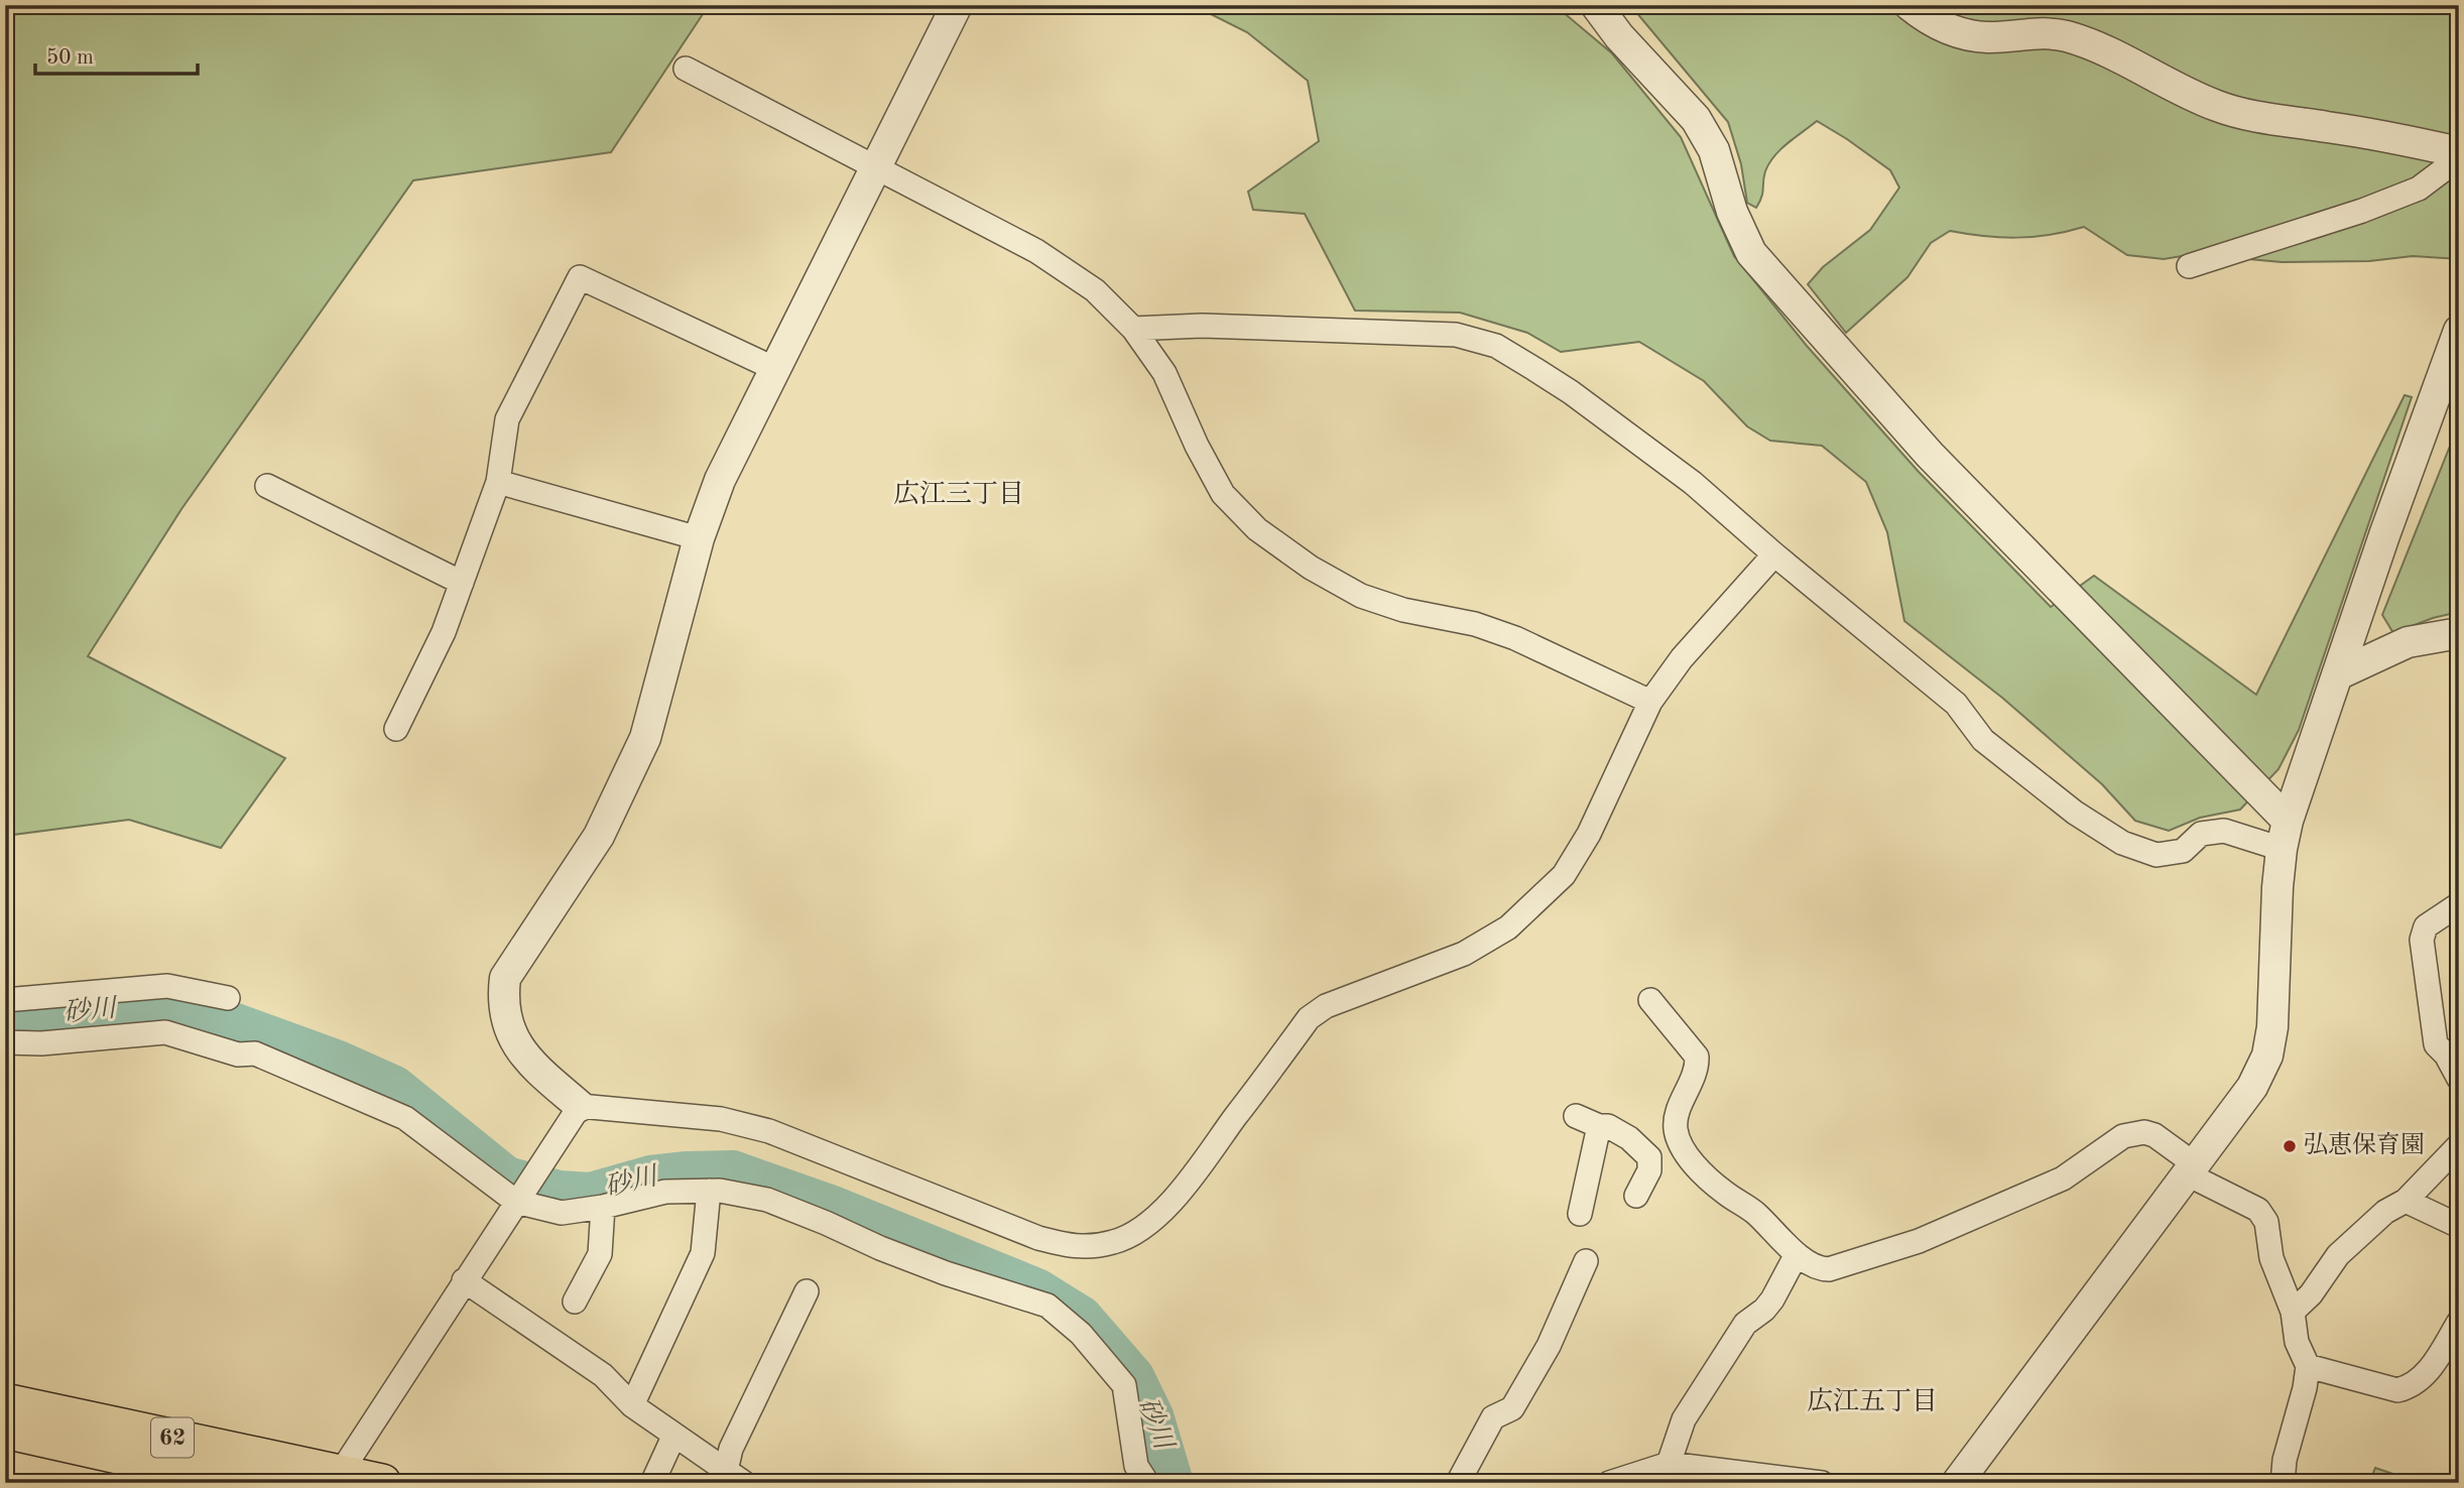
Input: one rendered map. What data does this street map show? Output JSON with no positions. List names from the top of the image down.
{
  "streets": {
    "main road": ["62"]
  },
  "districts": ["広江三丁目", "広江五丁目"],
  "water": ["砂川"],
  "places": ["弘恵保育園"],
  "scale_bar": "50 m"
}
